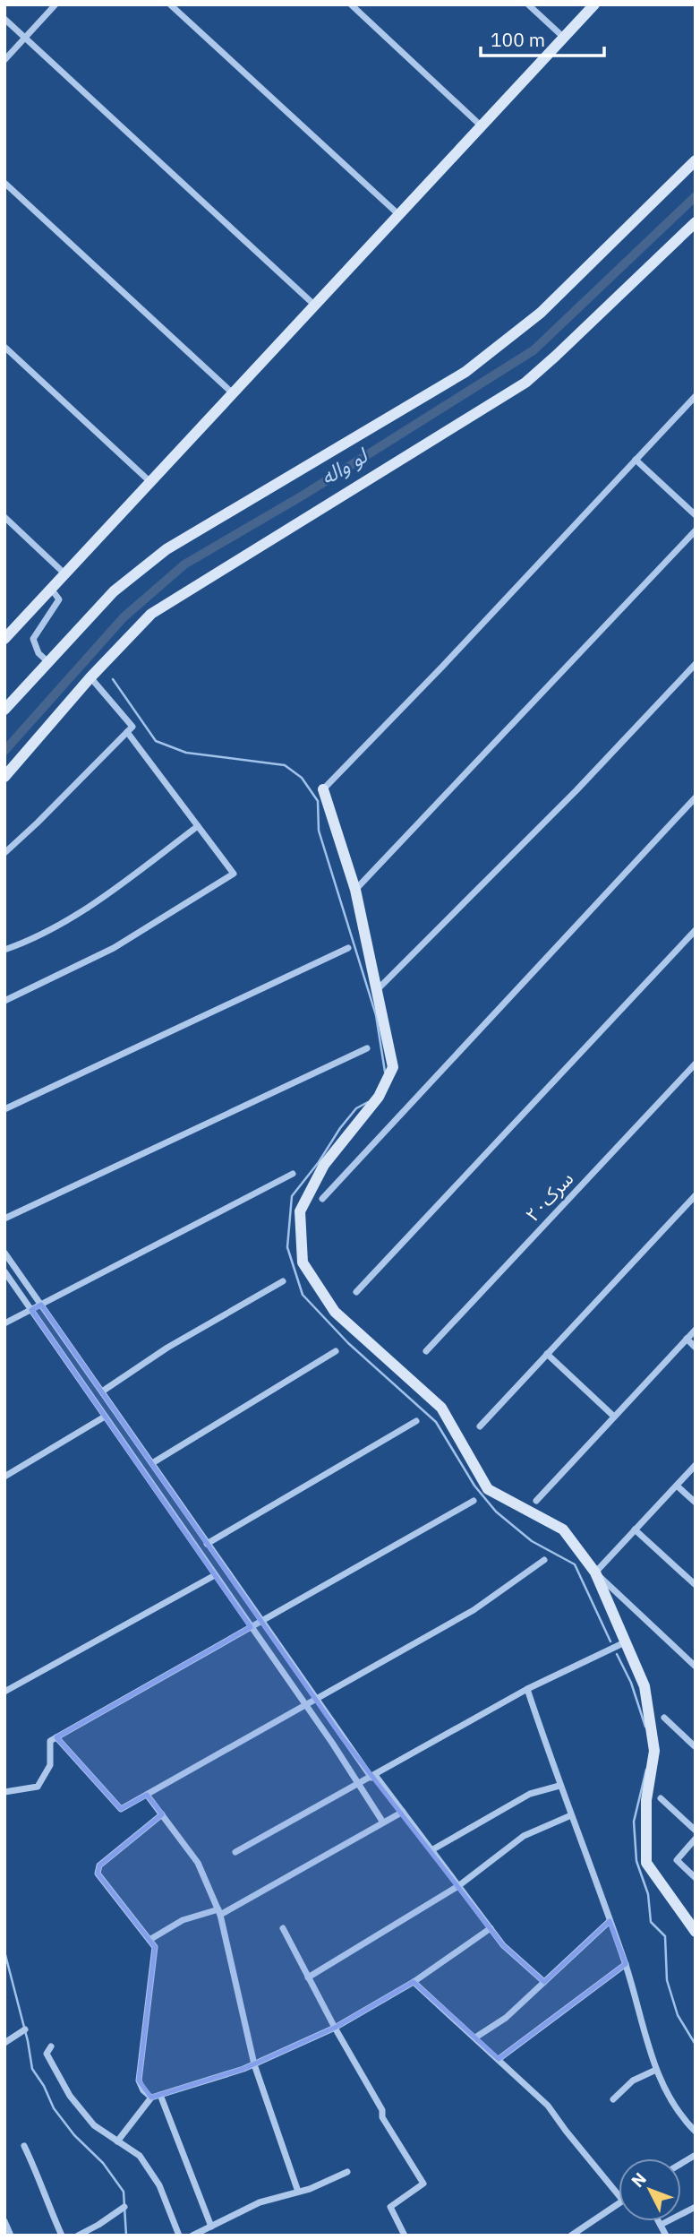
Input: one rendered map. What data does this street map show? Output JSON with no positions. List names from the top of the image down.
{
  "streets": {
    "street": ["سرک۲۰"]
  },
  "water": ["لو واله"],
  "scale_bar": "100 m",
  "north": "top left"
}
